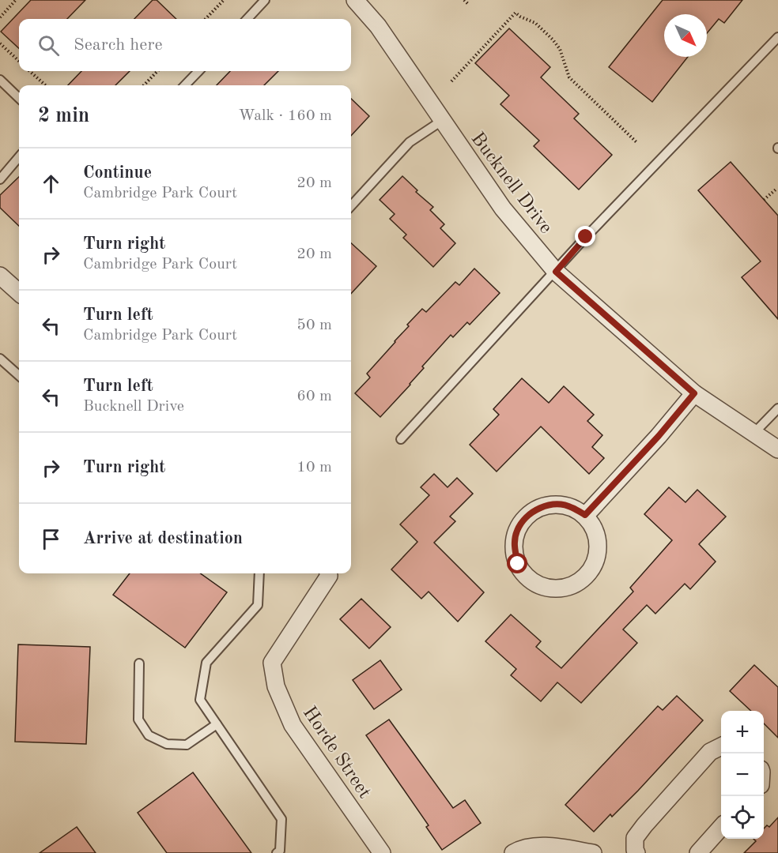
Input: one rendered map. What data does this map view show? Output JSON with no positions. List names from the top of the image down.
{
  "streets": {
    "street": ["Bucknell Drive", "Horde Street"]
  },
  "north": "bottom right",
  "page": {
    "search": "Search here",
    "heading": ["2 min", "Walk · 160 m"],
    "list": [
      ["Continue", "Cambridge Park Court", "20 m"],
      ["Turn right", "Cambridge Park Court", "20 m"],
      ["Turn left", "Cambridge Park Court", "50 m"],
      ["Turn left", "Bucknell Drive", "60 m"],
      ["Turn right", "10 m"],
      "Arrive at destination"
    ],
    "map_buttons": ["+", "−"]
  }
}
